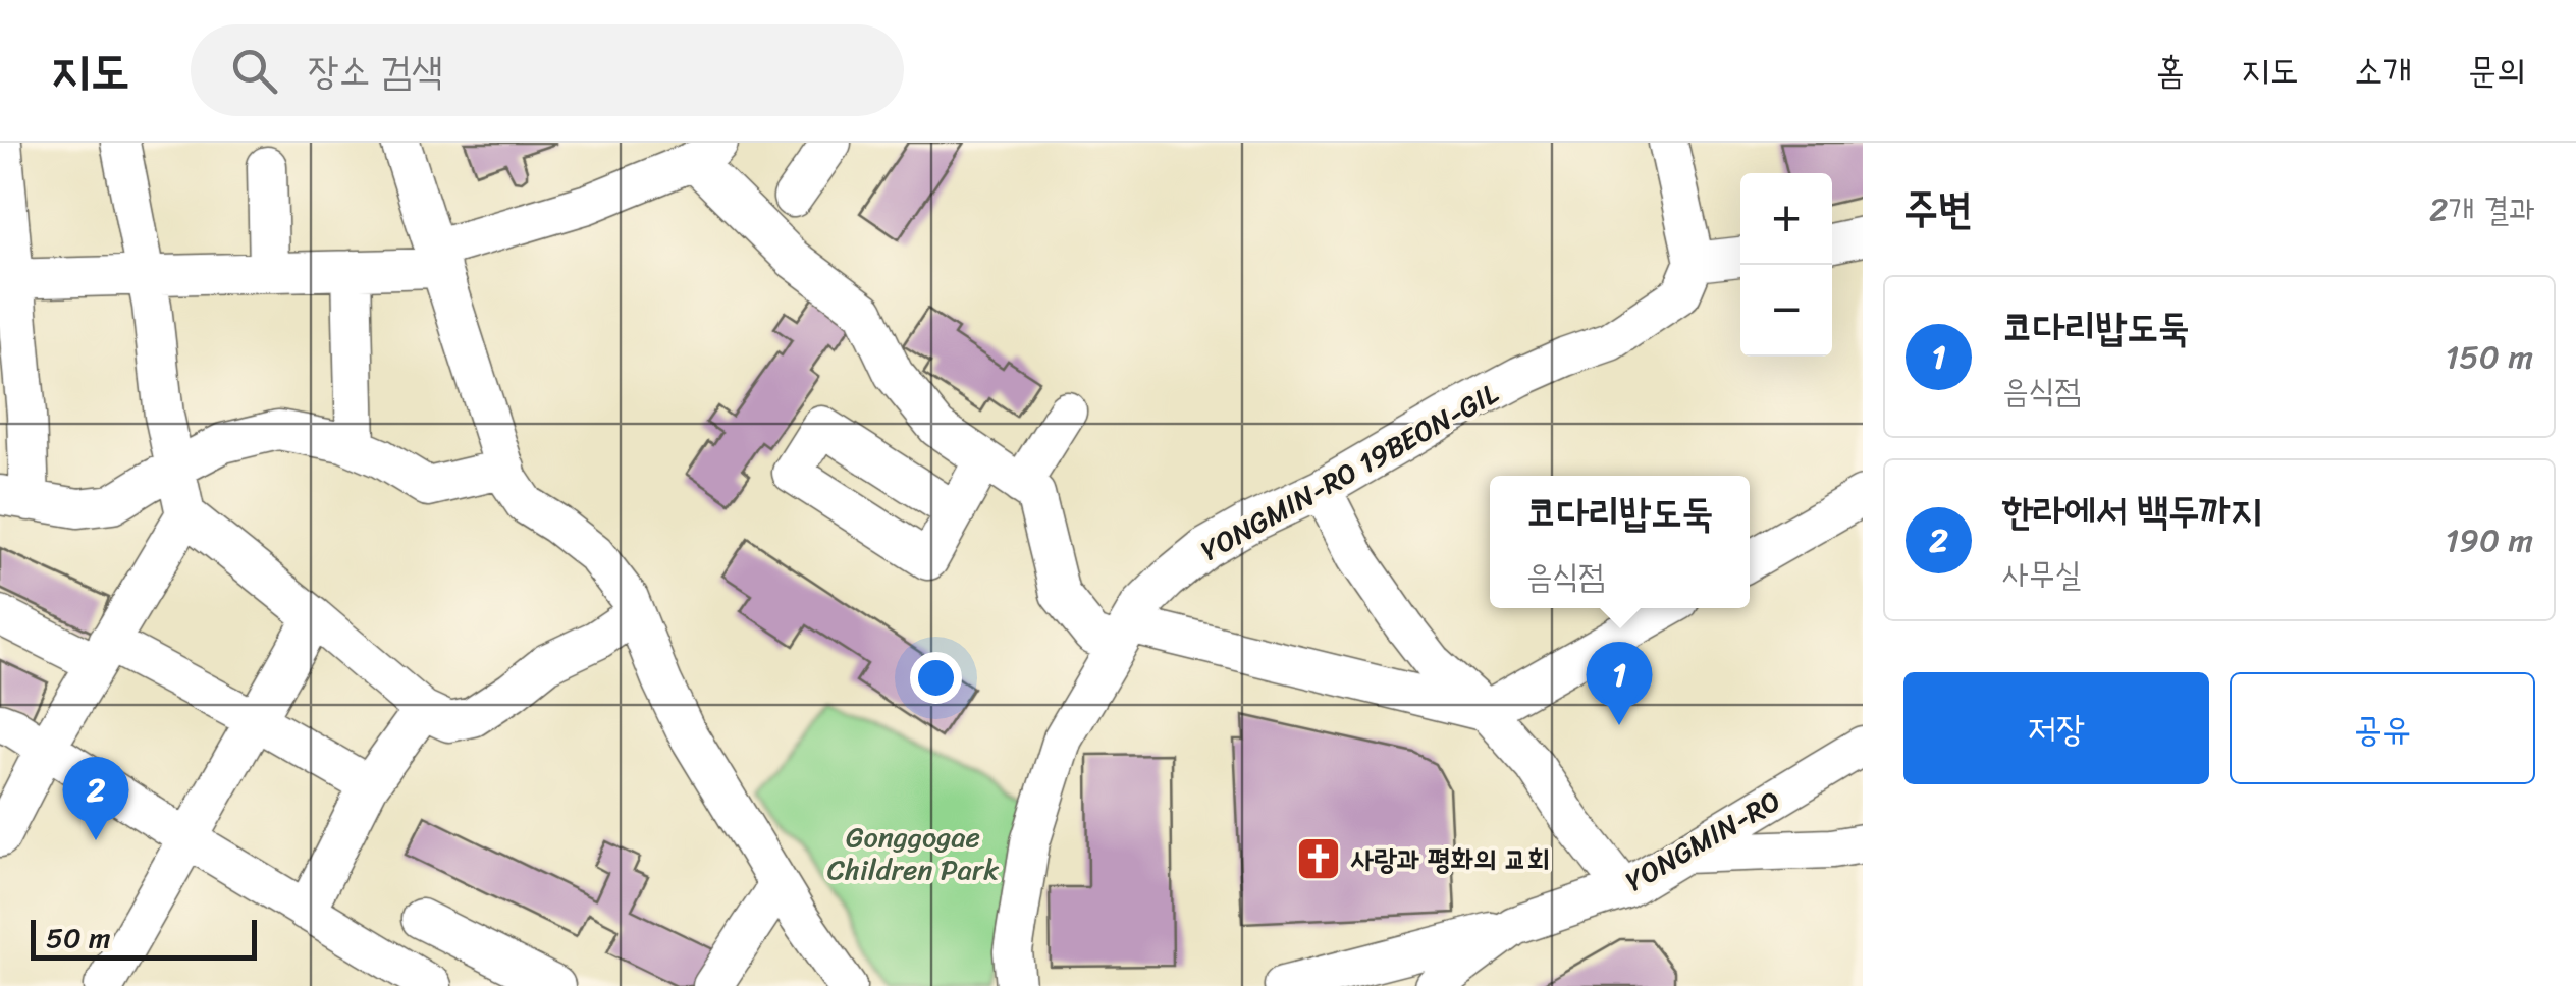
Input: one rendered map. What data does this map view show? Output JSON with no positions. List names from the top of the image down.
{
  "streets": {
    "street": ["YONGMIN-RO 19BEON-GIL", "YONGMIN-RO"]
  },
  "parks": ["Gonggogae Children Park"],
  "places": {
    "church": ["사랑과 평화의 교회"]
  },
  "scale_bar": "50 m",
  "page": {
    "header": "지도",
    "search": "장소 검색",
    "nav": [
      "홈",
      "지도",
      "소개",
      "문의"
    ],
    "heading": ["주변", "2개 결과"],
    "map_buttons": ["+", "−"],
    "list": [
      {
        "mark": "1",
        "name": "코다리밥도둑",
        "note": "음식점",
        "value": "150 m"
      },
      {
        "mark": "2",
        "name": "한라에서 백두까지",
        "note": "사무실",
        "value": "190 m"
      }
    ],
    "popup": ["코다리밥도둑", "음식점"],
    "pins": ["1", "2"],
    "buttons": ["저장", "공유"],
    "scale": "50 m"
  }
}
